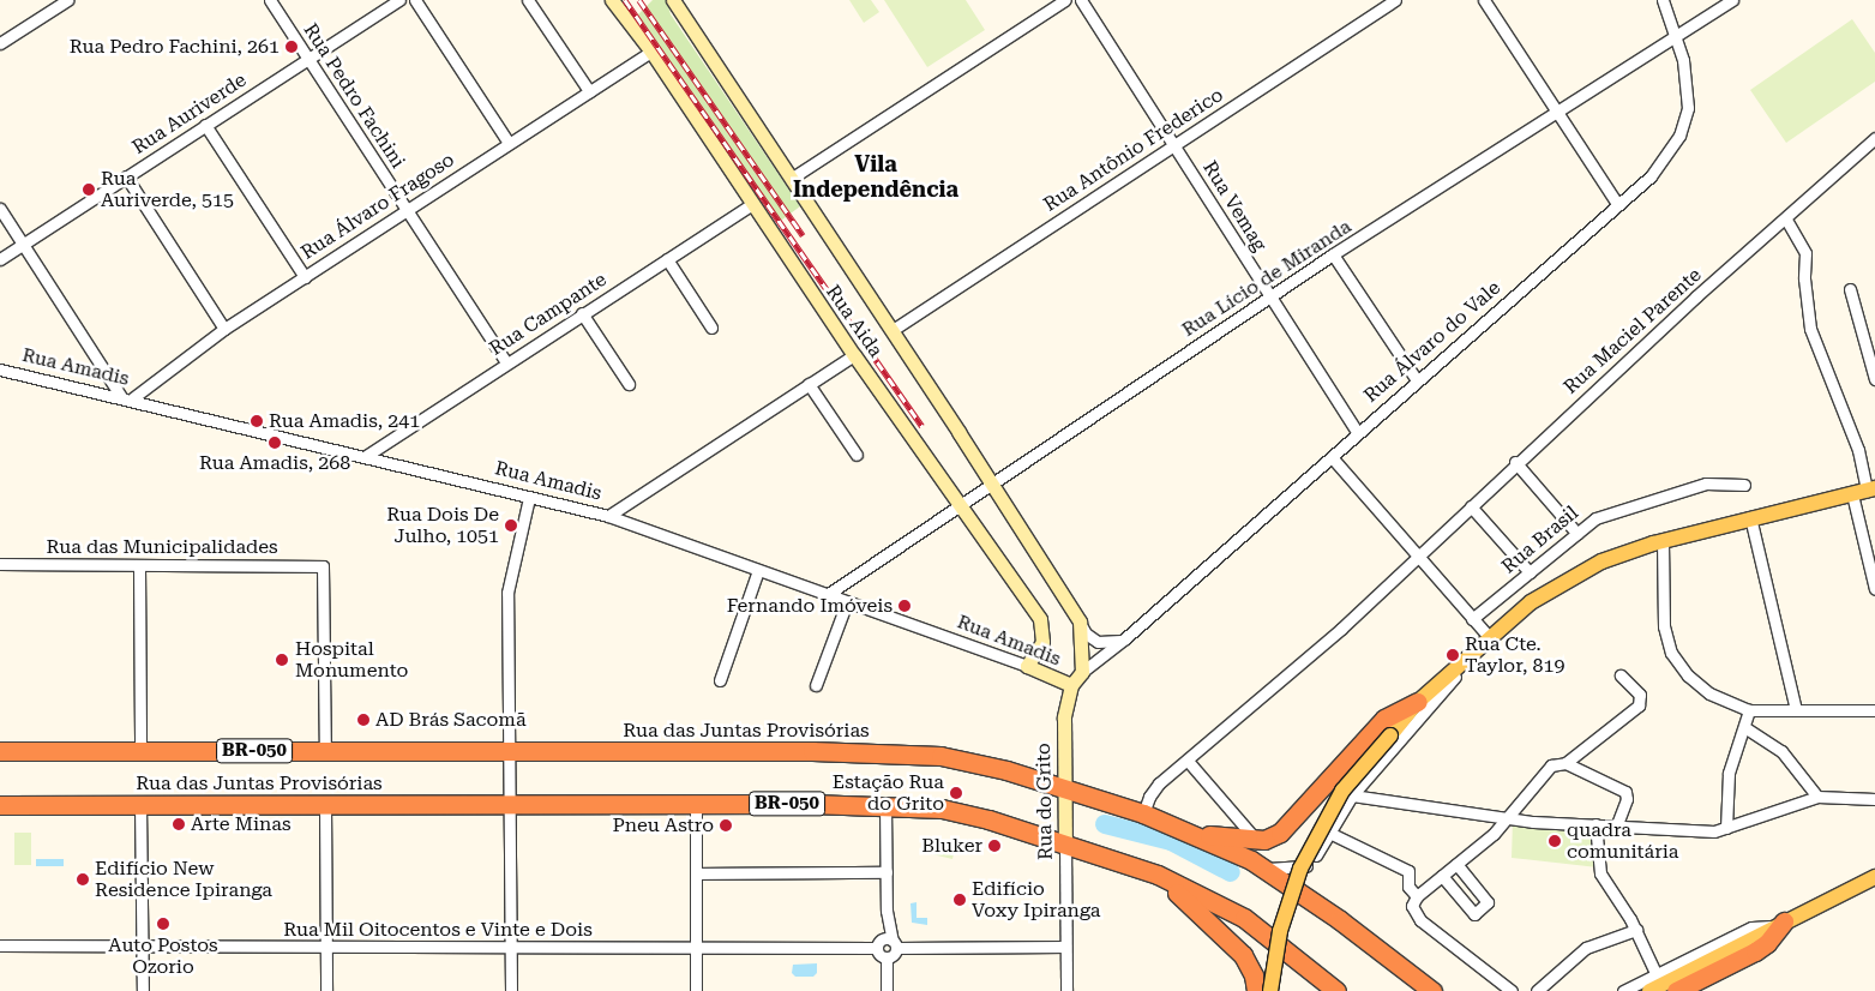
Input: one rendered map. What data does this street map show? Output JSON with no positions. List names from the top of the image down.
{
  "streets": {
    "highway": ["Rua das Juntas Provisórias", "BR-050"],
    "street": [
      "Rua Pedro Fachini",
      "Rua Auriverde",
      "Rua Antônio Frederico",
      "Rua Álvaro Fragoso",
      "Rua Vemag",
      "Rua Lício de Miranda",
      "Rua Campante",
      "Rua Aida",
      "Rua Maciel Parente",
      "Rua Álvaro do Vale",
      "Rua Amadis",
      "Rua Brasil",
      "Rua das Municipalidades",
      "Rua do Grito",
      "Rua Mil Oitocentos e Vinte e Dois"
    ]
  },
  "crossings": [
    ["Rua Pedro Fachini", "Rua Auriverde"],
    ["Rua Pedro Fachini", "Rua Álvaro Fragoso"],
    ["Rua Pedro Fachini", "Rua Campante"],
    ["Rua Antônio Frederico", "Rua Vemag"],
    ["Rua Antônio Frederico", "Rua Aida"],
    ["Rua Álvaro Fragoso", "Rua Aida"],
    ["Rua Álvaro Fragoso", "Rua Amadis"],
    ["Rua Vemag", "Rua Lício de Miranda"],
    ["Rua Vemag", "Rua Álvaro do Vale"],
    ["Rua Lício de Miranda", "Rua Aida"],
    ["Rua Lício de Miranda", "Rua Álvaro do Vale"],
    ["Rua Lício de Miranda", "Rua Amadis"],
    ["Rua Campante", "Rua Aida"],
    ["Rua Campante", "Rua Amadis"],
    ["Rua Aida", "Rua Amadis"],
    ["Rua Maciel Parente", "Rua das Juntas Provisórias"],
    ["Rua Álvaro do Vale", "Rua Amadis"],
    ["Rua Álvaro do Vale", "Rua do Grito"],
    ["Rua Amadis", "Rua do Grito"],
    ["Rua das Municipalidades", "Rua das Juntas Provisórias"],
    ["Rua das Juntas Provisórias", "Rua do Grito"]
  ],
  "districts": ["Vila Independência"],
  "places": [
    "Rua Pedro Fachini, 261",
    "Rua Auriverde, 515",
    "Rua Amadis, 241",
    "Rua Amadis, 268",
    "Rua Dois De Julho, 1051",
    "Fernando Imóveis",
    "Rua Cte. Taylor, 819",
    "Hospital Monumento",
    "AD Brás Sacomã",
    "Estação Rua do Grito",
    "Arte Minas",
    "Pneu Astro",
    "quadra comunitária",
    "Bluker",
    "Edifício New Residence Ipiranga",
    "Edifício Voxy Ipiranga",
    "Auto Postos Ozorio"
  ]
}
